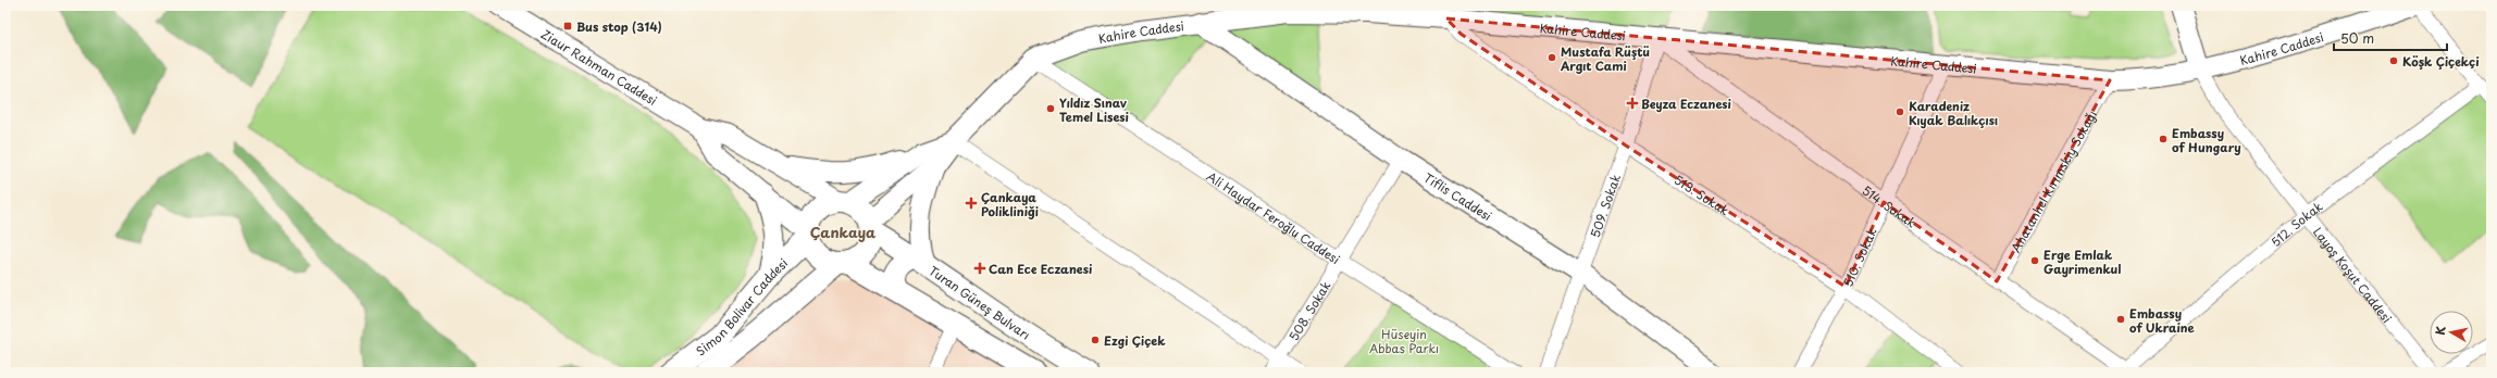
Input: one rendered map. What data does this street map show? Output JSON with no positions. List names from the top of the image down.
{
  "streets": {
    "main road": [
      "Kahire Caddesi",
      "Ziaur Rahman Caddesi",
      "Tiflis Caddesi",
      "Turan Güneş Bulvarı",
      "Simon Bolivar Caddesi"
    ],
    "street": [
      "Ahatanhel Kırımskiy Sokağı",
      "513. Sokak",
      "514. Sokak",
      "509. Sokak",
      "Ali Haydar Feroğlu Caddesi",
      "512. Sokak",
      "510. Sokak",
      "Layoş Koşut Caddesi",
      "508. Sokak"
    ]
  },
  "crossings": [
    ["Kahire Caddesi", "Ahatanhel Kırımskiy Sokağı"],
    ["Kahire Caddesi", "513. Sokak"],
    ["Kahire Caddesi", "Tiflis Caddesi"],
    ["Kahire Caddesi", "514. Sokak"],
    ["Kahire Caddesi", "509. Sokak"],
    ["Kahire Caddesi", "Ali Haydar Feroğlu Caddesi"],
    ["Kahire Caddesi", "510. Sokak"],
    ["Kahire Caddesi", "Layoş Koşut Caddesi"],
    ["Ziaur Rahman Caddesi", "Turan Güneş Bulvarı"],
    ["Ziaur Rahman Caddesi", "Simon Bolivar Caddesi"],
    ["Ahatanhel Kırımskiy Sokağı", "514. Sokak"],
    ["513. Sokak", "509. Sokak"],
    ["513. Sokak", "510. Sokak"],
    ["Tiflis Caddesi", "509. Sokak"],
    ["Tiflis Caddesi", "508. Sokak"],
    ["514. Sokak", "509. Sokak"],
    ["514. Sokak", "512. Sokak"],
    ["514. Sokak", "510. Sokak"],
    ["Ali Haydar Feroğlu Caddesi", "508. Sokak"],
    ["512. Sokak", "Layoş Koşut Caddesi"],
    ["Turan Güneş Bulvarı", "Simon Bolivar Caddesi"]
  ],
  "districts": ["Çankaya"],
  "parks": ["Hüseyin Abbas Parkı"],
  "places": {
    "transit": ["Bus stop (314)"],
    "other": [
      "Mustafa Rüştü Argıt Cami",
      "Köşk Çiçekçi",
      "Yıldız Sınav Temel Lisesi",
      "Karadeniz Kıyak Balıkçısı",
      "Embassy of Hungary",
      "Erge Emlak Gayrimenkul",
      "Embassy of Ukraine",
      "Ezgi Çiçek"
    ],
    "health": ["Beyza Eczanesi", "Çankaya Polikliniği", "Can Ece Eczanesi"]
  },
  "scale_bar": "50 m",
  "north": "left"
}
